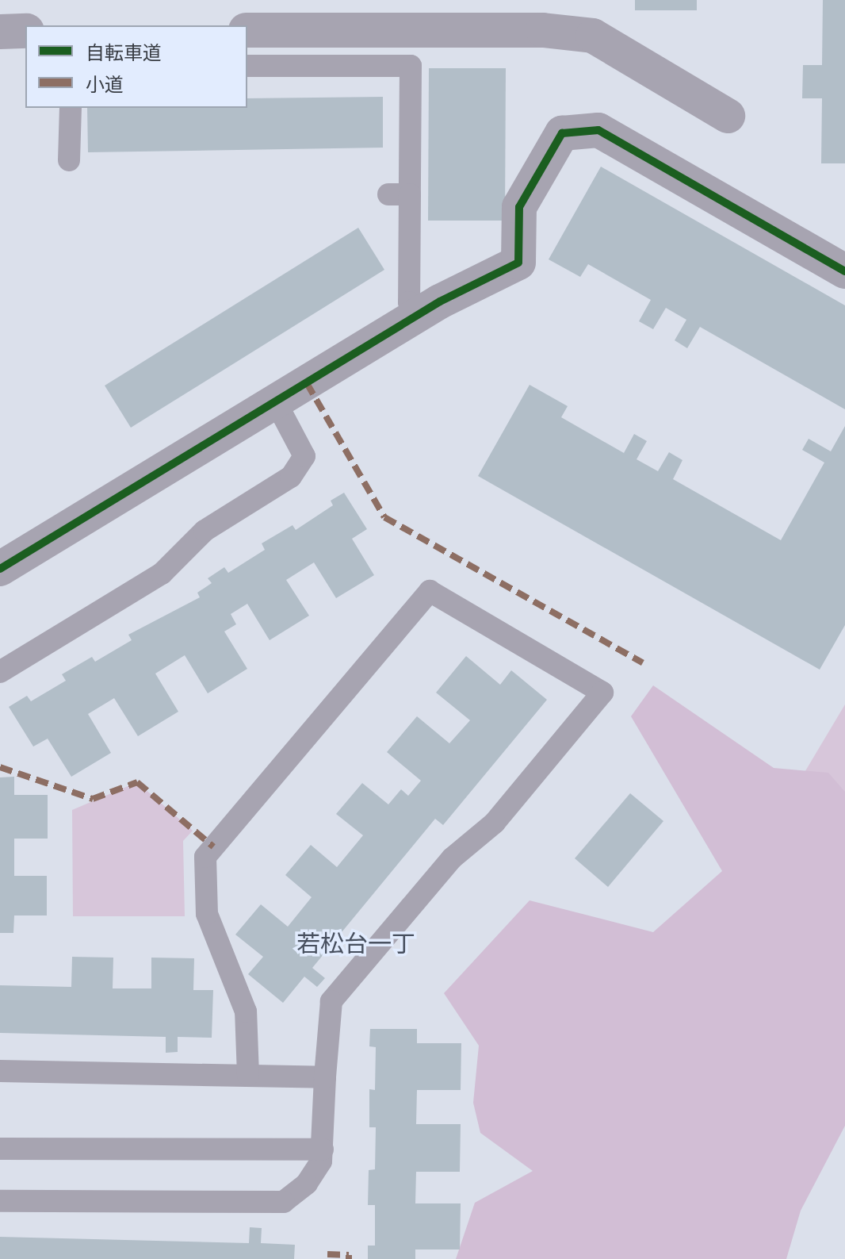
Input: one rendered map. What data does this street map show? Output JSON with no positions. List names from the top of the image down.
{
  "districts": ["若松台一丁"],
  "legend": ["自転車道", "小道"]
}
